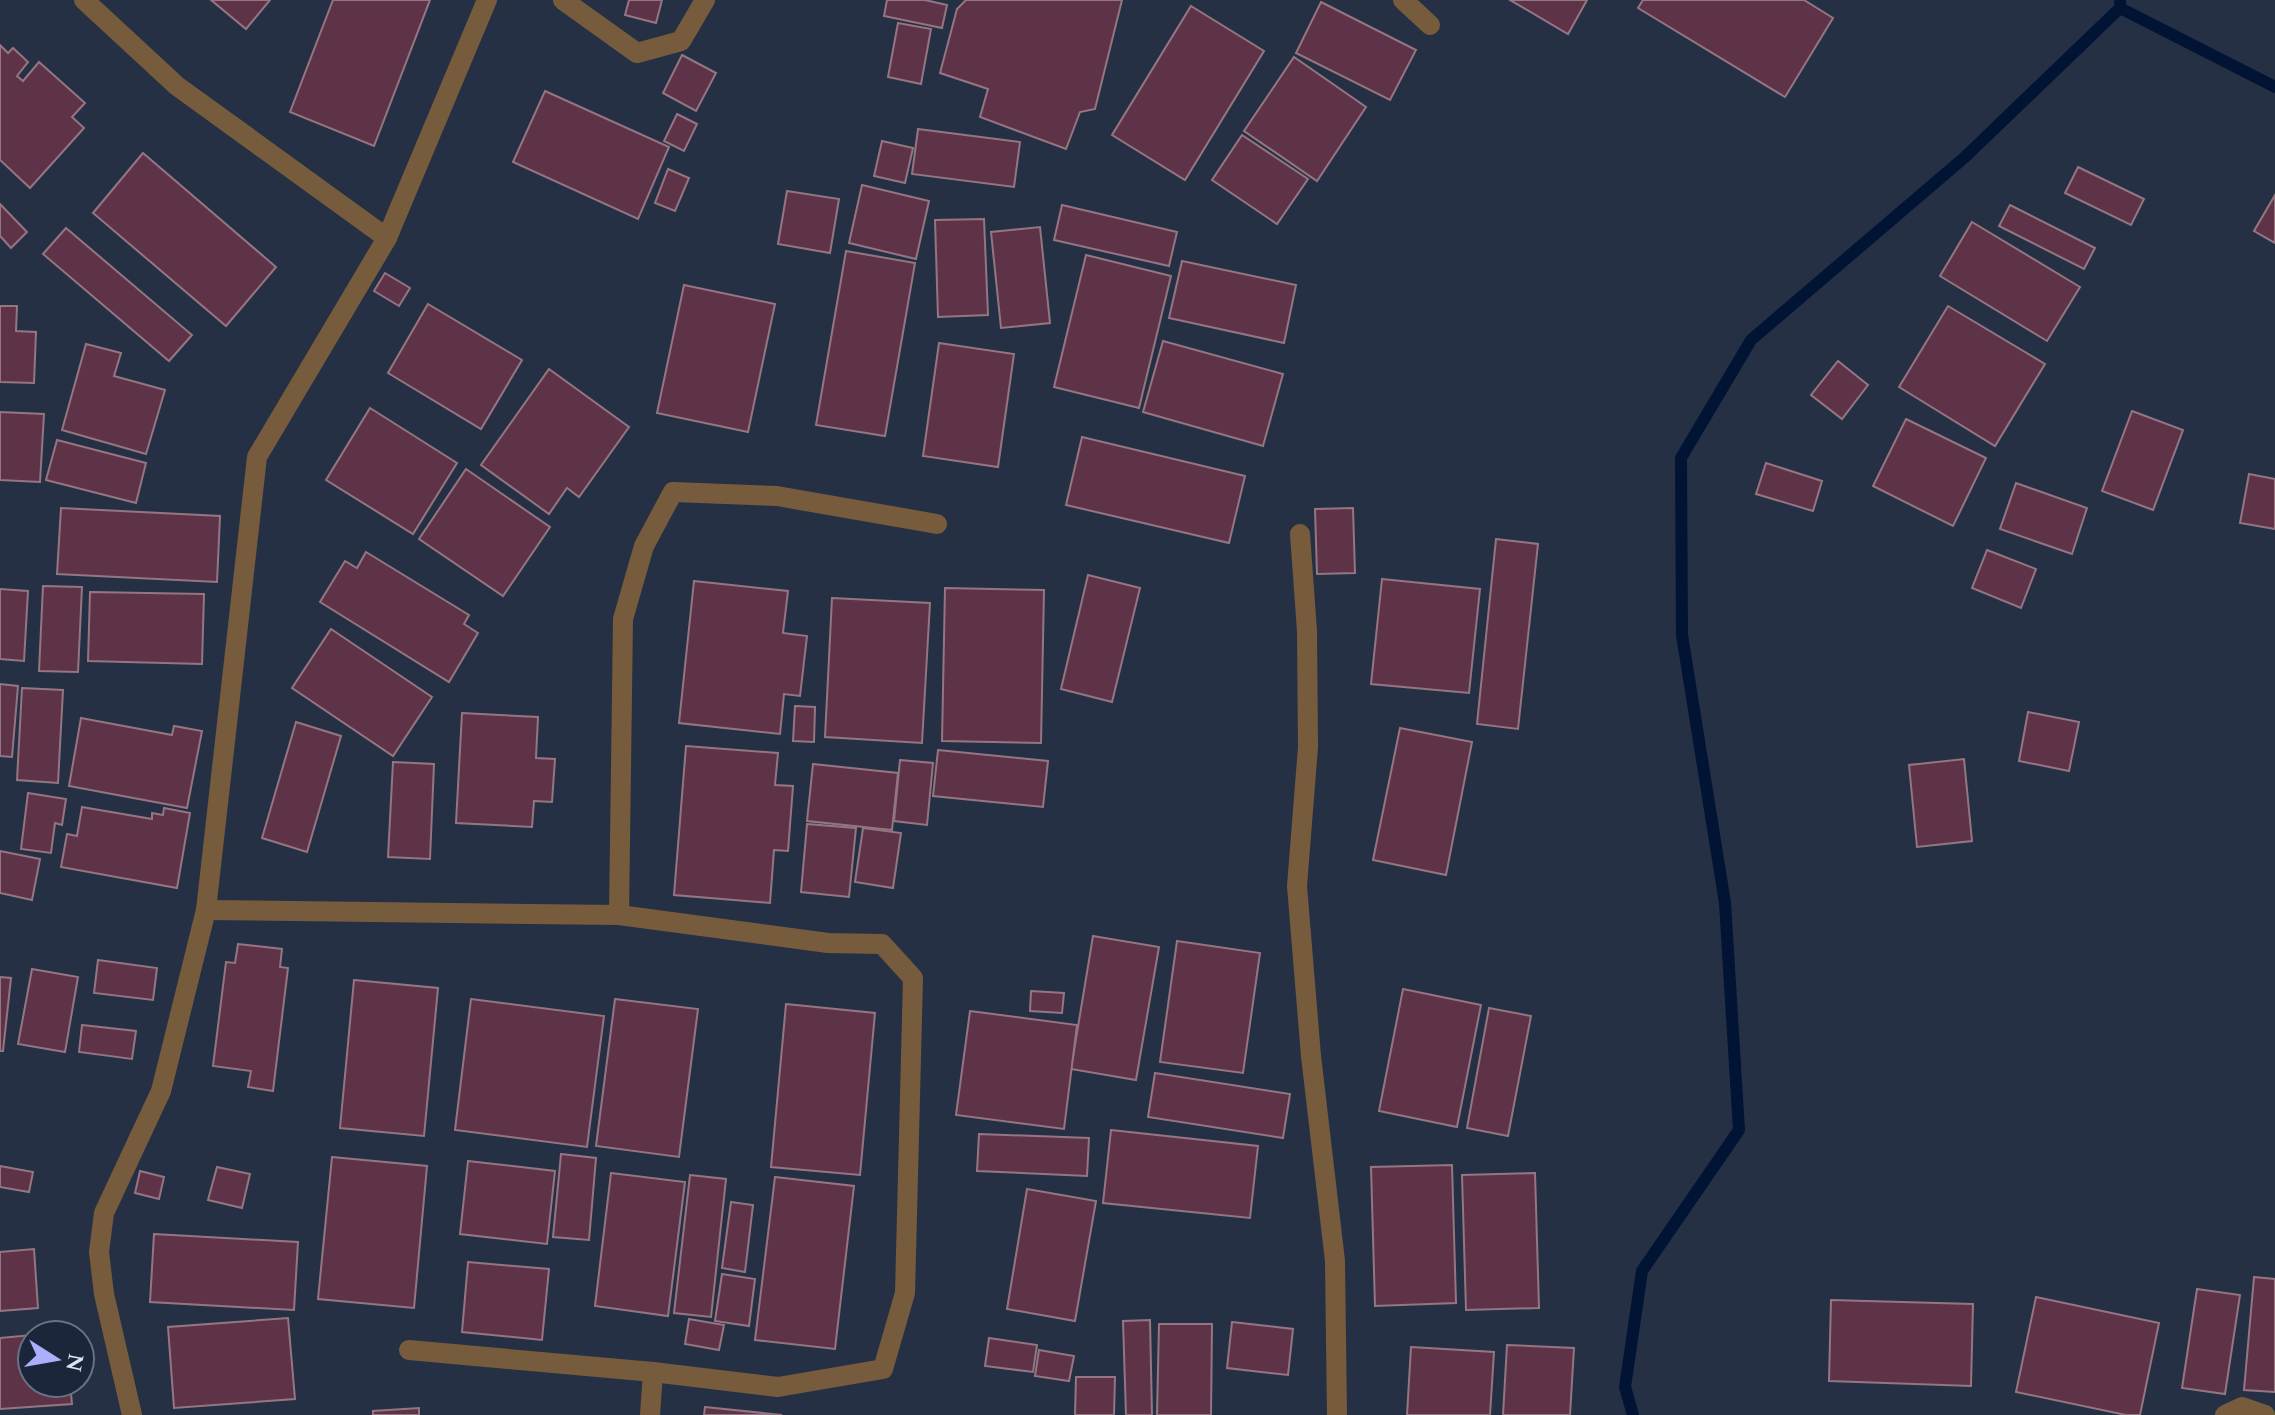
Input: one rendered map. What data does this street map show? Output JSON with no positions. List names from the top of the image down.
{
  "north": "right"
}
